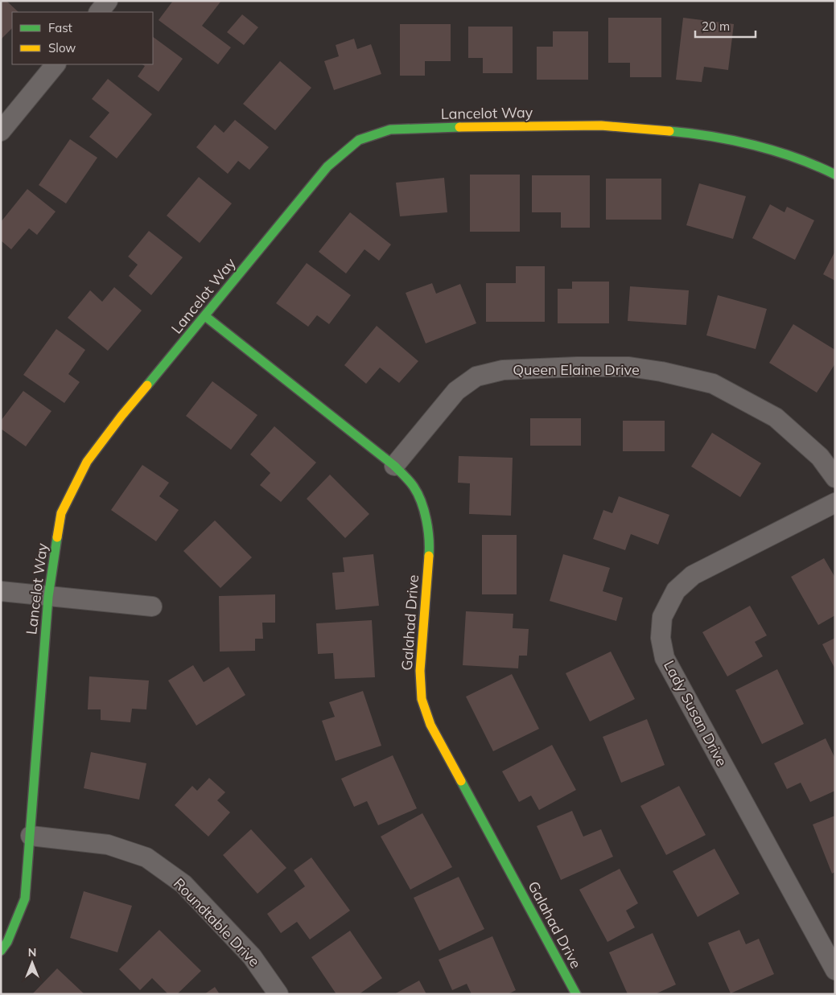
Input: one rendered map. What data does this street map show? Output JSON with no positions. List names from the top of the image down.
{
  "streets": {
    "street": [
      "Lancelot Way",
      "Queen Elaine Drive",
      "Galahad Drive",
      "Lady Susan Drive",
      "Roundtable Drive"
    ]
  },
  "crossings": [
    ["Lancelot Way", "Galahad Drive"],
    ["Lancelot Way", "Roundtable Drive"],
    ["Queen Elaine Drive", "Galahad Drive"]
  ],
  "legend": ["Fast", "Slow"],
  "scale_bar": "20 m",
  "north": "top"
}
